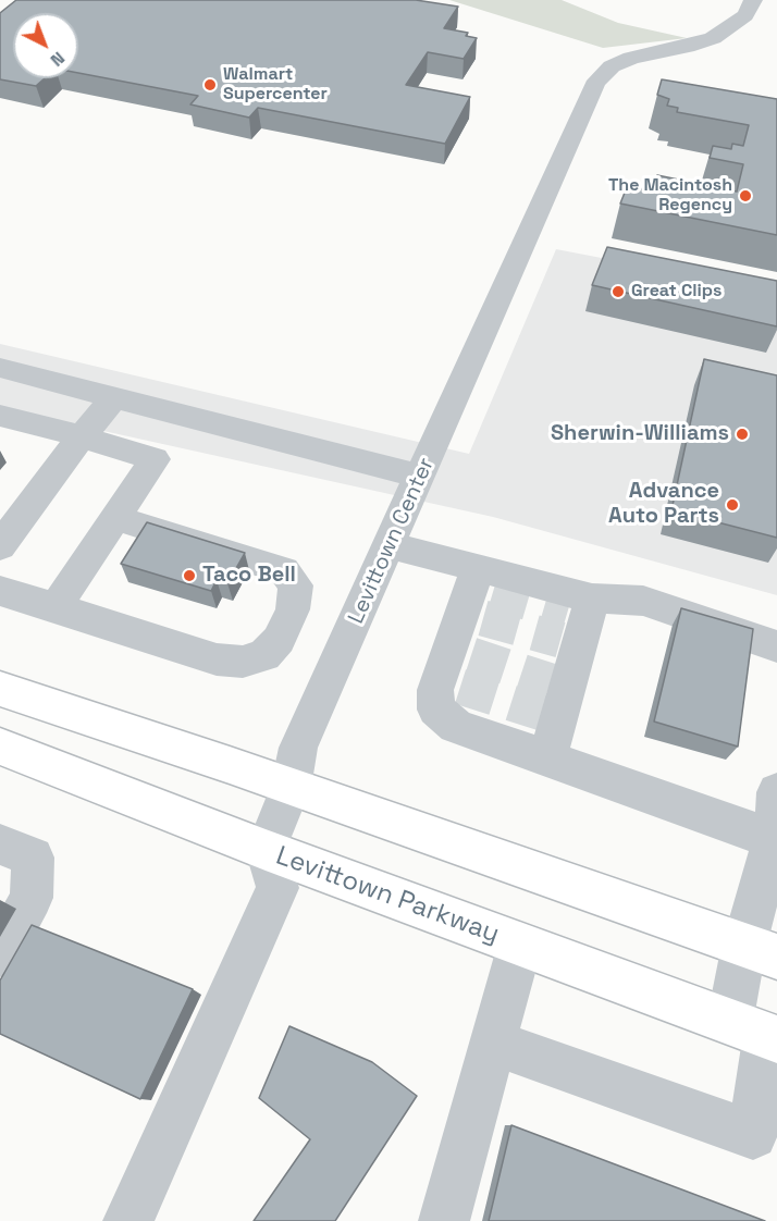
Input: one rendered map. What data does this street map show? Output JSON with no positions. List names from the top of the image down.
{
  "streets": {
    "main road": ["Levittown Parkway"],
    "street": ["Levittown Center"]
  },
  "crossings": [
    ["Levittown Center", "Levittown Parkway"]
  ],
  "places": [
    "Walmart Supercenter",
    "The Macintosh Regency",
    "Great Clips",
    "Sherwin-Williams",
    "Advance Auto Parts",
    "Taco Bell"
  ],
  "north": "bottom right"
}
